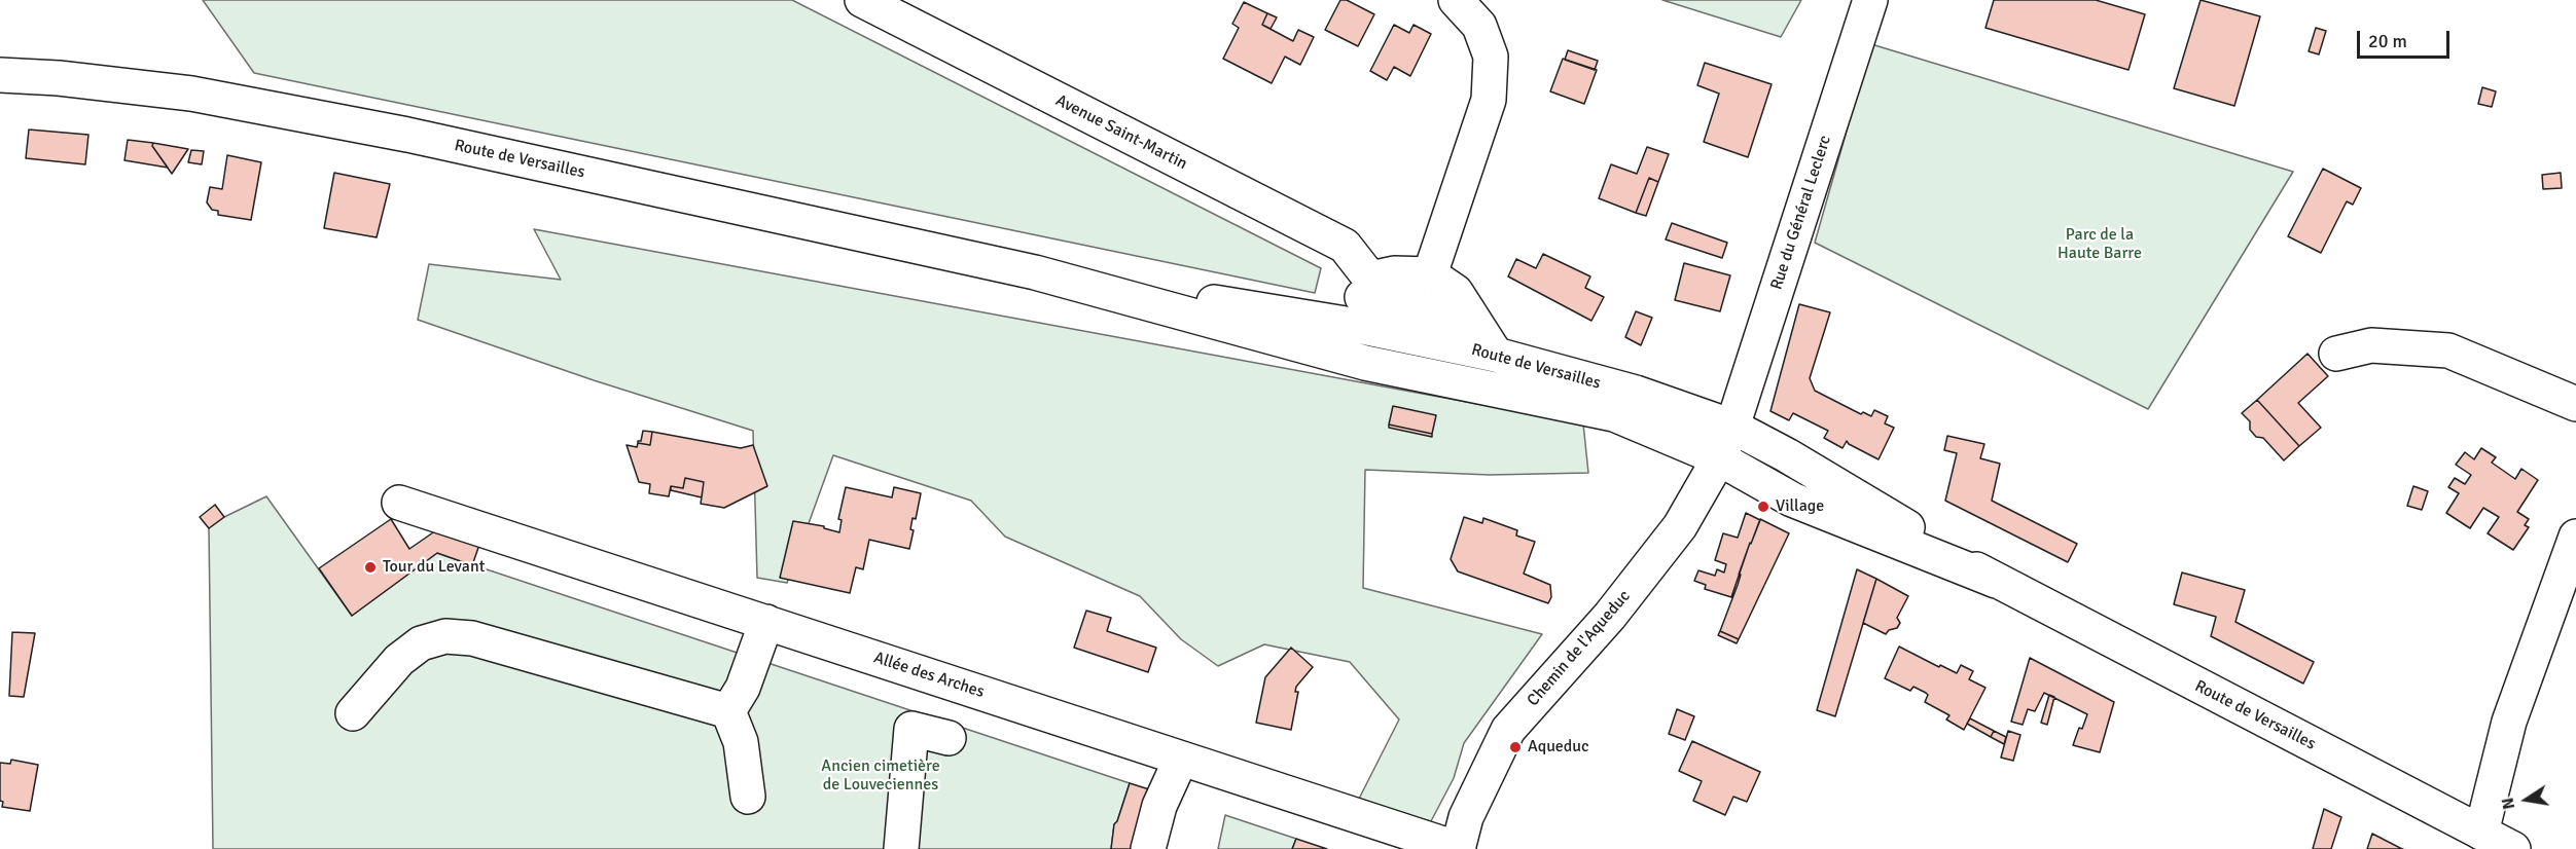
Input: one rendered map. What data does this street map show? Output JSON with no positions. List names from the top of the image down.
{
  "streets": {
    "main road": [
      "Avenue Saint-Martin",
      "Route de Versailles",
      "Rue du Général Leclerc",
      "Chemin de l'Aqueduc",
      "Allée des Arches"
    ]
  },
  "crossings": [
    ["Avenue Saint-Martin", "Route de Versailles"],
    ["Route de Versailles", "Rue du Général Leclerc"],
    ["Route de Versailles", "Chemin de l'Aqueduc"],
    ["Rue du Général Leclerc", "Chemin de l'Aqueduc"],
    ["Chemin de l'Aqueduc", "Allée des Arches"]
  ],
  "parks": ["Parc de la Haute Barre", "Ancien cimetière de Louveciennes"],
  "places": ["Village", "Tour du Levant", "Aqueduc"],
  "scale_bar": "20 m",
  "north": "left"
}
